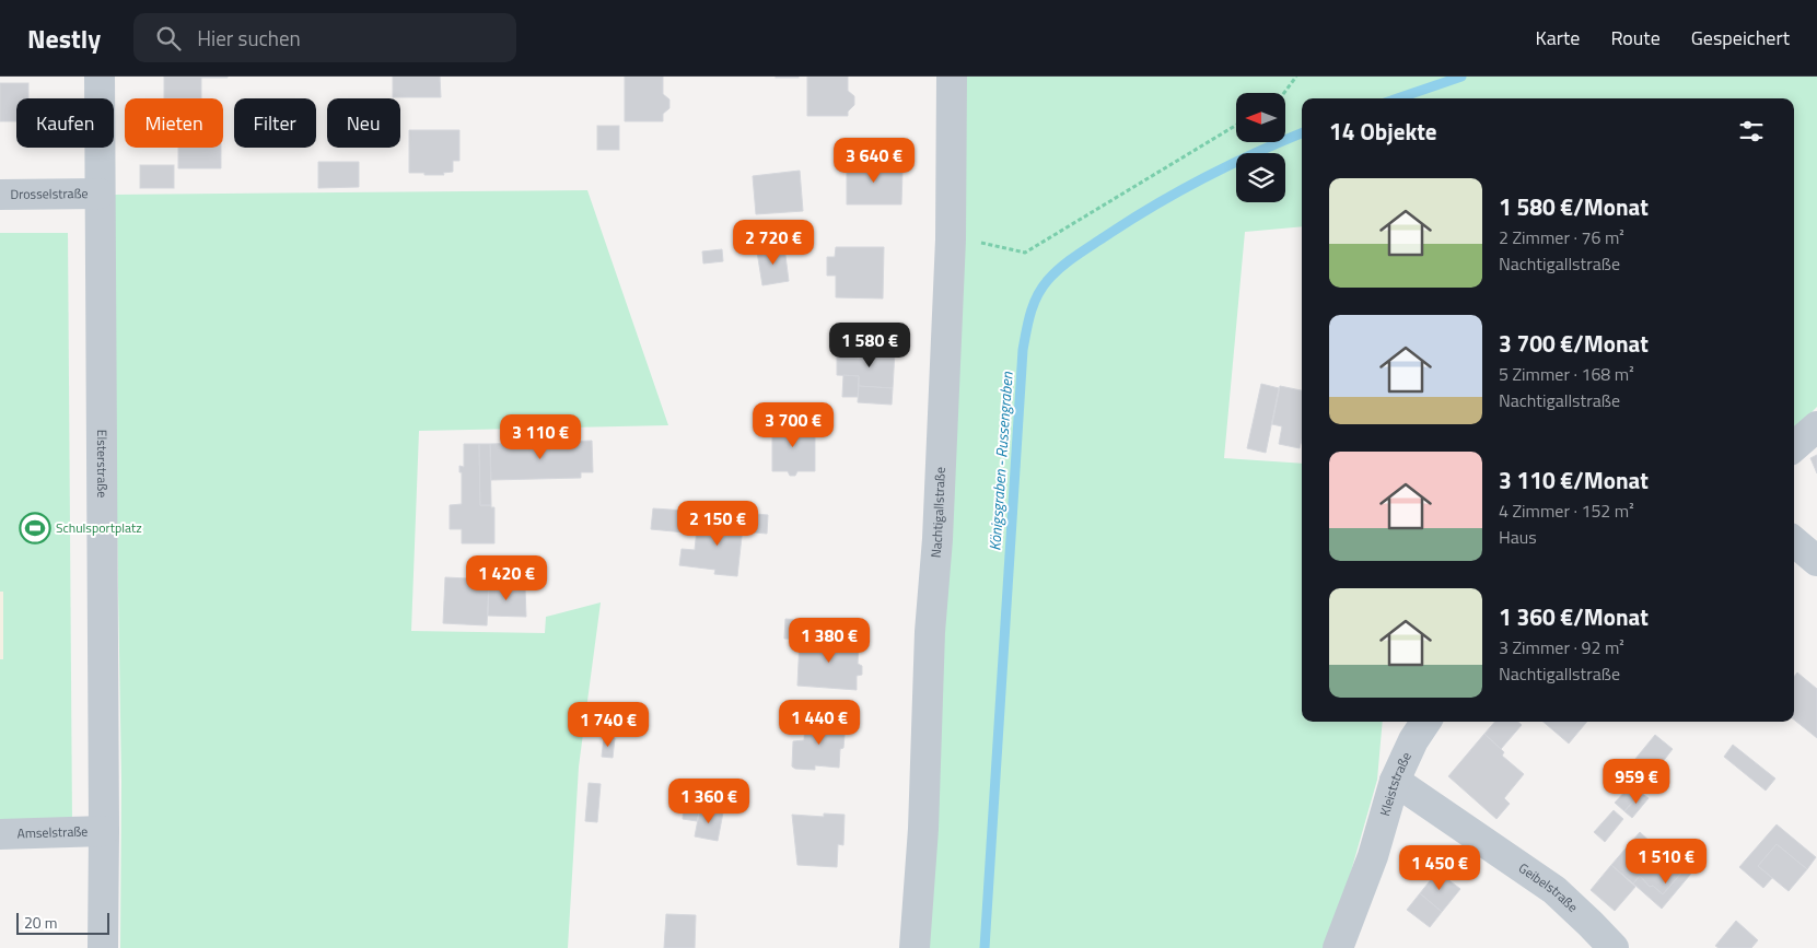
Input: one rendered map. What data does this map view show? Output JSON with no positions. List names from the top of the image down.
{
  "streets": {
    "street": [
      "Drosselstraße",
      "Elsterstraße",
      "Nachtigallstraße",
      "Kleiststraße",
      "Amselstraße",
      "Geibelstraße"
    ]
  },
  "crossings": [
    ["Drosselstraße", "Elsterstraße"],
    ["Elsterstraße", "Amselstraße"],
    ["Kleiststraße", "Geibelstraße"]
  ],
  "water": ["Königsgraben - Russengraben"],
  "places": {
    "sports": ["Schulsportplatz"]
  },
  "scale_bar": "20 m",
  "north": "left",
  "page": {
    "header": "Nestly",
    "search": "Hier suchen",
    "nav": ["Karte", "Route", "Gespeichert"],
    "chip": [
      "Kaufen",
      "Mieten",
      "Filter",
      "Neu"
    ],
    "heading": "14 Objekte",
    "price": [
      "3 640 €",
      "2 720 €",
      "1 580 €",
      "3 700 €",
      "3 110 €",
      "2 150 €",
      "1 420 €",
      "1 380 €",
      "1 440 €",
      "1 740 €",
      "959 €",
      "1 360 €",
      "1 510 €",
      "1 450 €"
    ],
    "list": [
      {
        "name": "1 580 €/Monat",
        "note": "2 Zimmer · 76 m² · Nachtigallstraße"
      },
      {
        "name": "3 700 €/Monat",
        "note": "5 Zimmer · 168 m² · Nachtigallstraße"
      },
      {
        "name": "3 110 €/Monat",
        "note": "4 Zimmer · 152 m² · Haus"
      },
      {
        "name": "1 360 €/Monat",
        "note": "3 Zimmer · 92 m² · Nachtigallstraße"
      }
    ],
    "scale": "20 m"
  }
}
